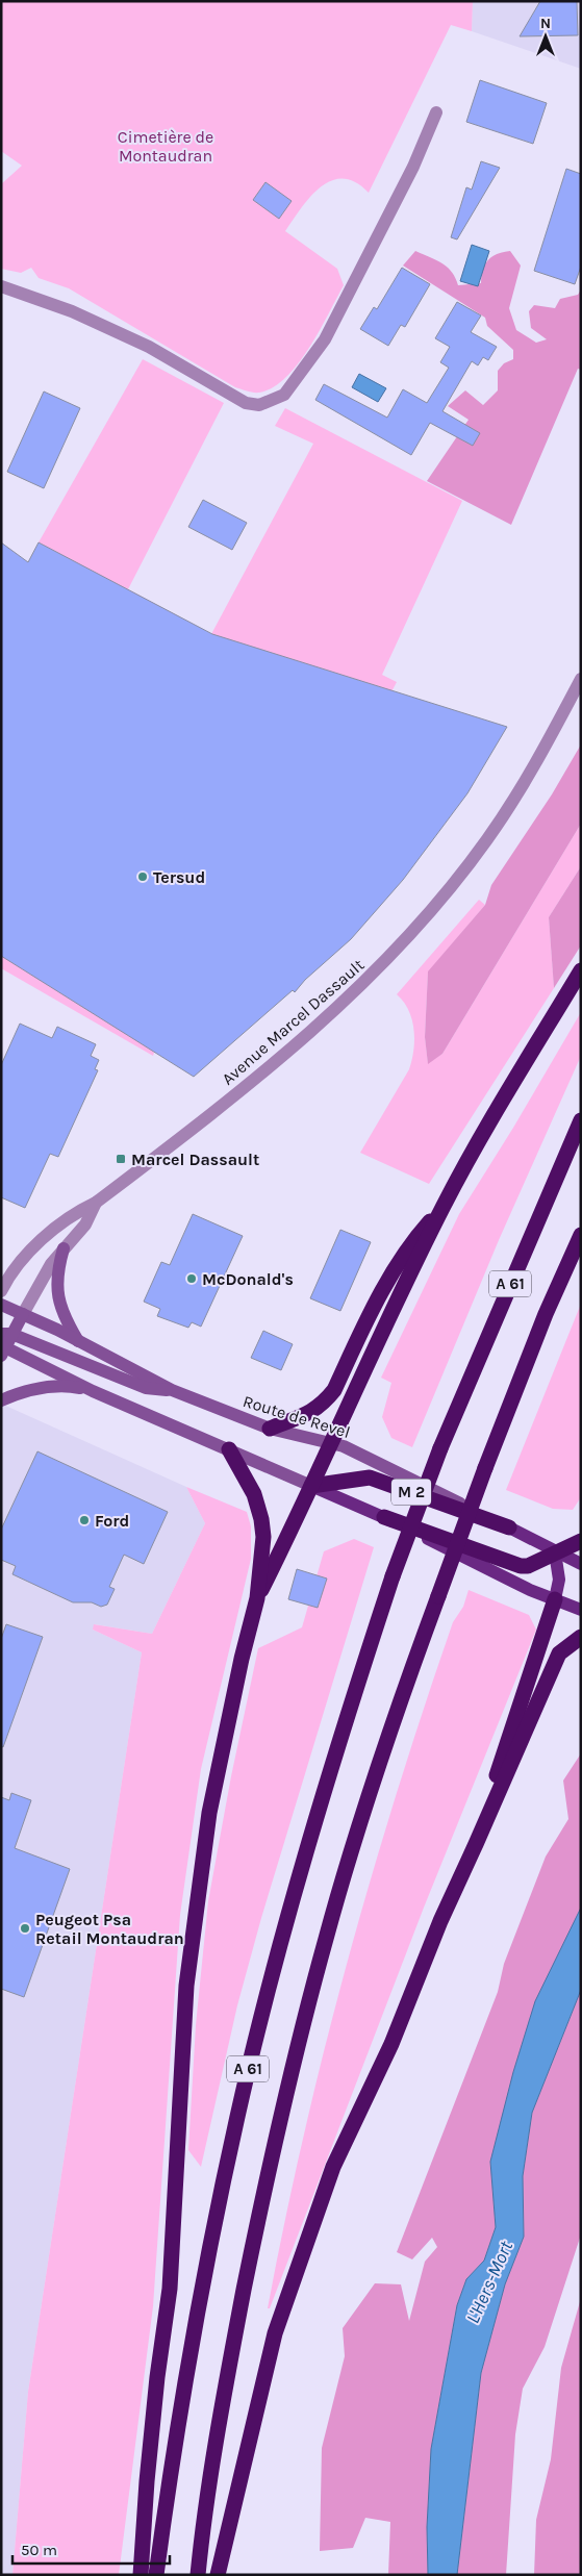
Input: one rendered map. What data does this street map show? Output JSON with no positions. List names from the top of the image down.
{
  "streets": {
    "highway": ["A 61", "M 2"],
    "main road": ["Avenue Marcel Dassault", "Route de Revel"]
  },
  "crossings": [
    ["Avenue Marcel Dassault", "Route de Revel"],
    ["Avenue Marcel Dassault", "M 2"],
    ["Route de Revel", "M 2"]
  ],
  "water": ["L'Hers-Mort"],
  "parks": ["Cimetière de Montaudran"],
  "places": {
    "other": [
      "Tersud",
      "McDonald's",
      "Ford",
      "Peugeot Psa Retail Montaudran"
    ],
    "transit": ["Marcel Dassault"]
  },
  "scale_bar": "50 m",
  "north": "top"
}
